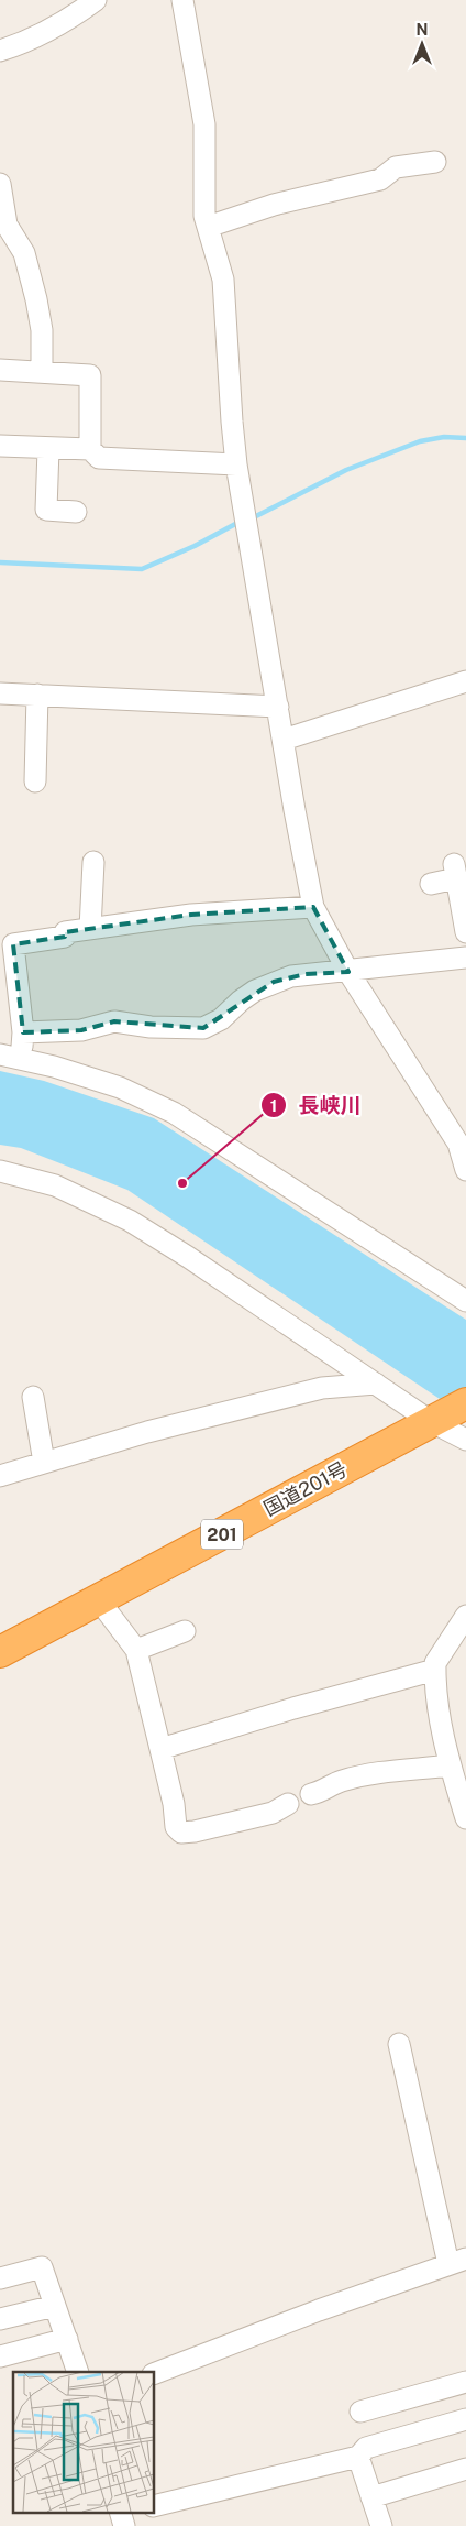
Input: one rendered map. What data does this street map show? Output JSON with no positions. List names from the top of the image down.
{
  "streets": {
    "highway": ["国道201号", "201"]
  },
  "places": ["長峡川"],
  "north": "top"
}
